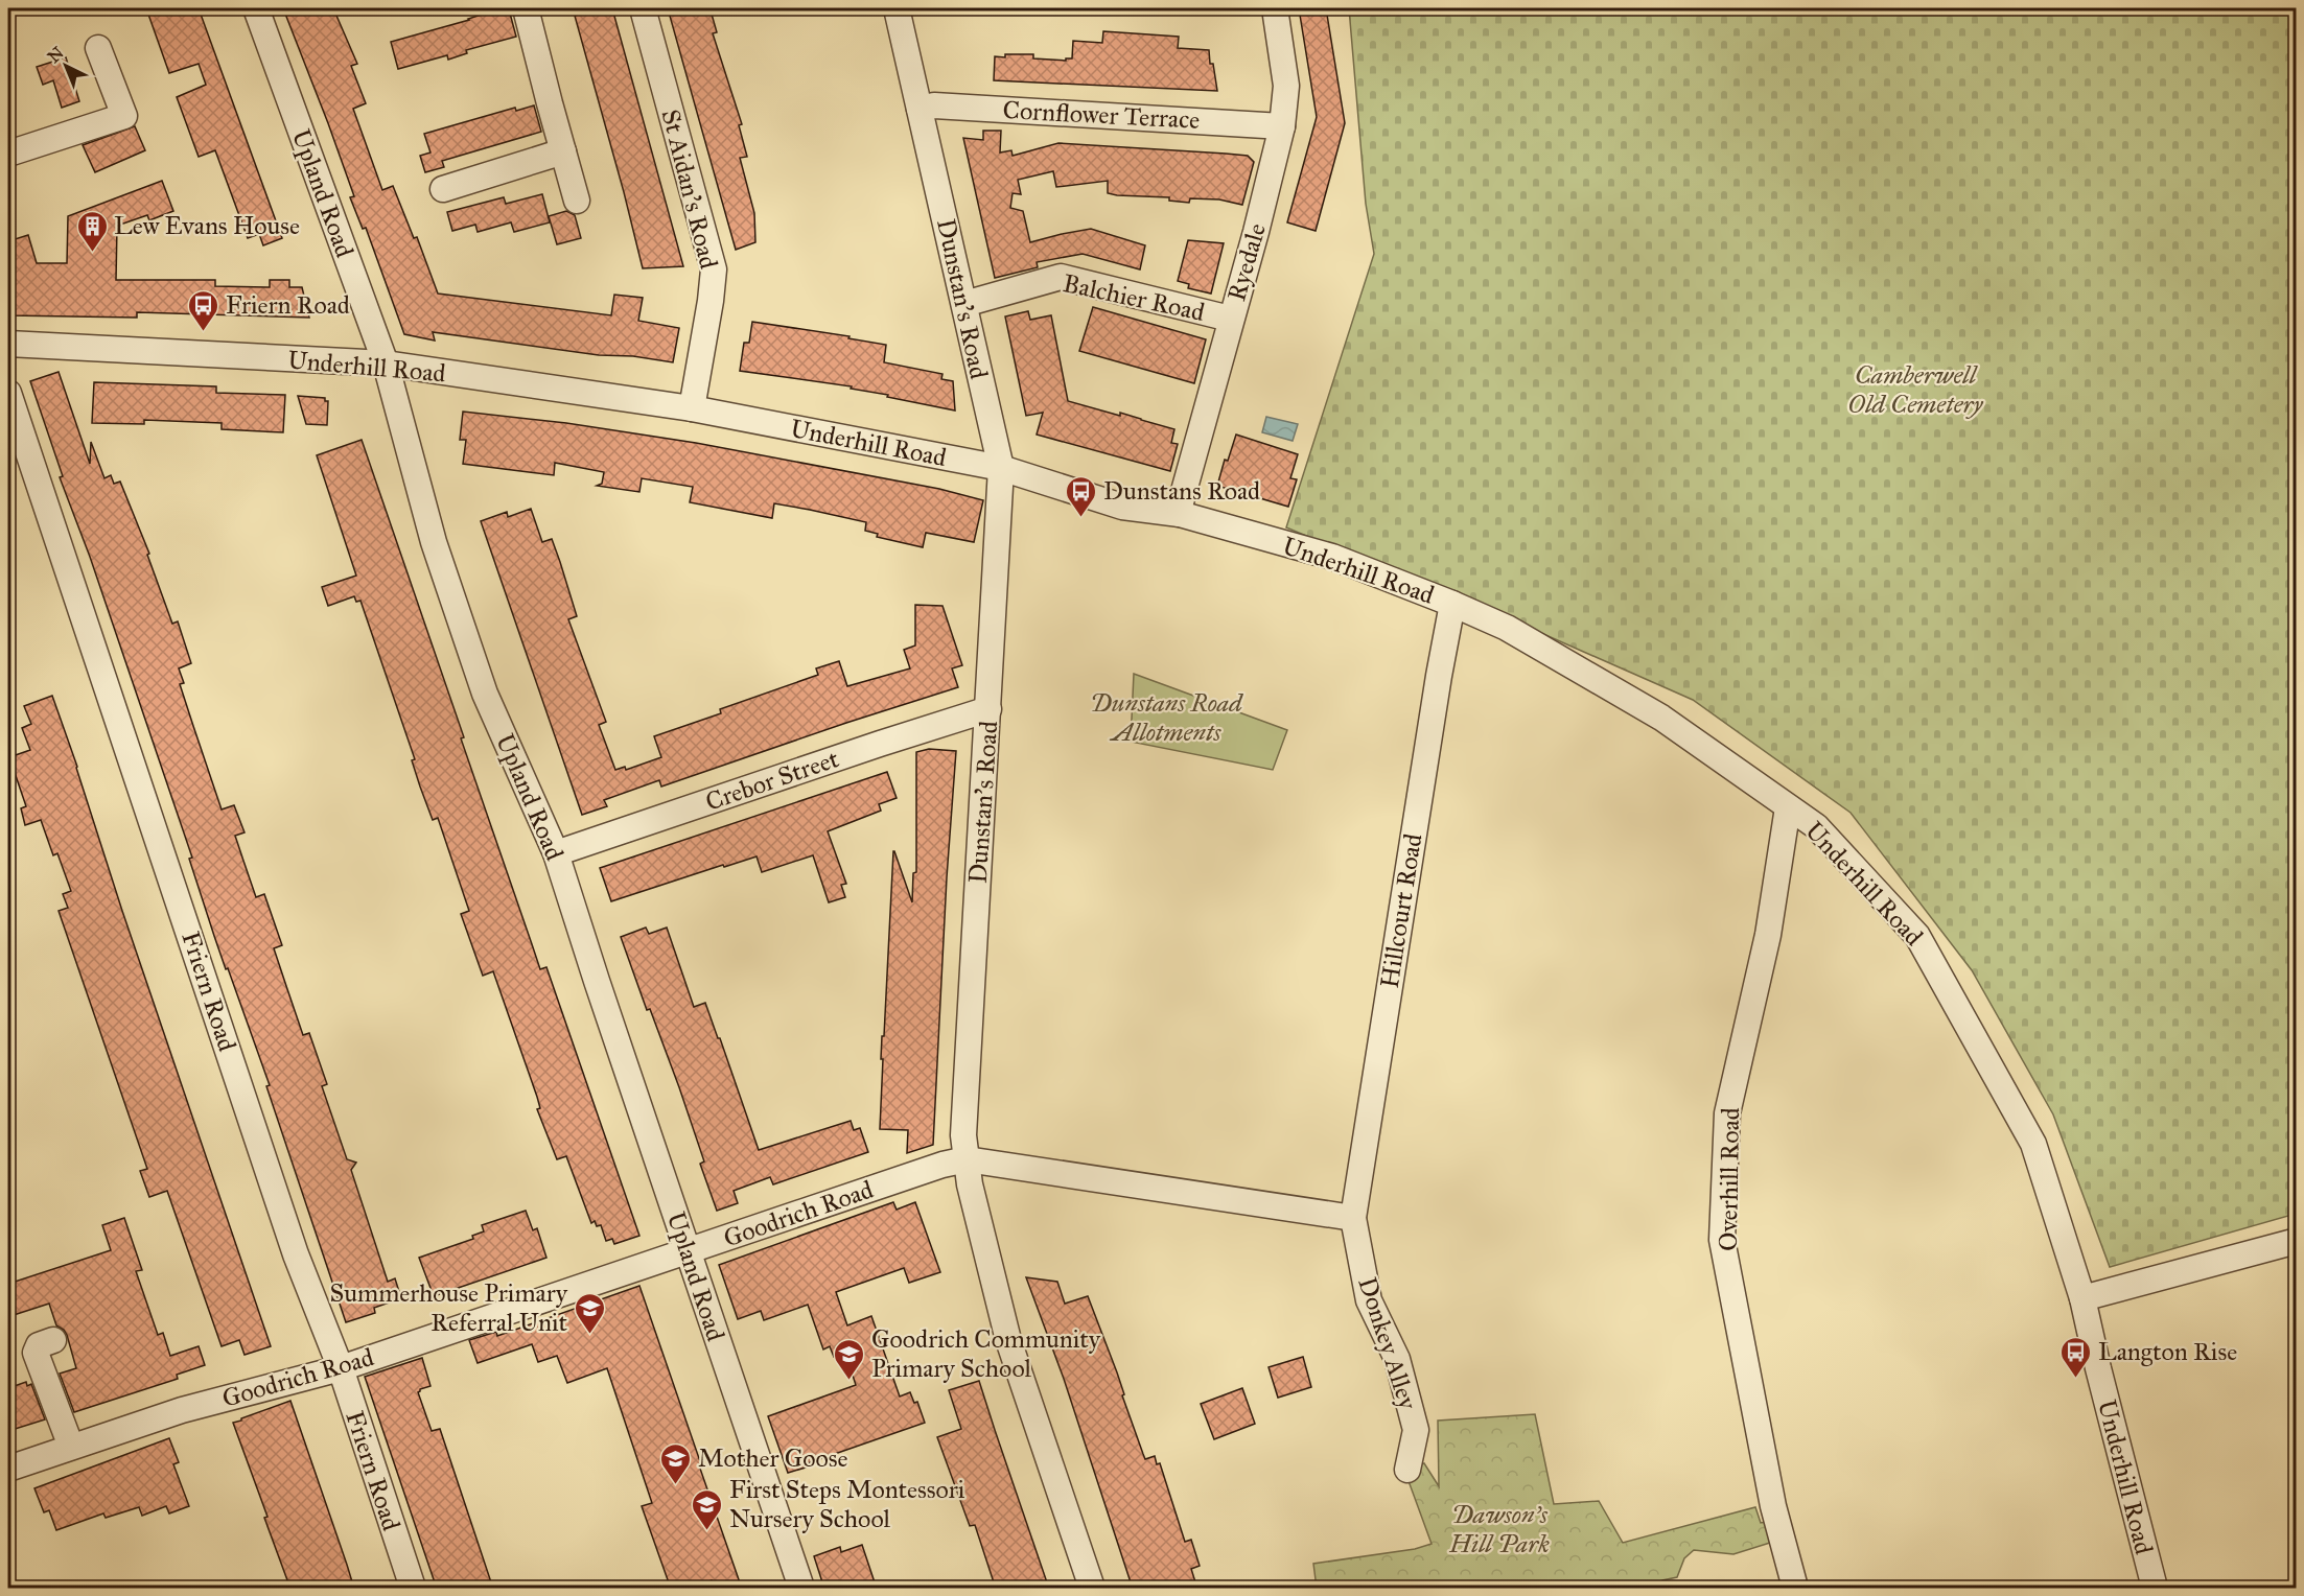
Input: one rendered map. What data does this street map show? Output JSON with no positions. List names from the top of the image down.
{
  "streets": {
    "street": [
      "Cornflower Terrace",
      "St Aidan's Road",
      "Upland Road",
      "Ryedale",
      "Balchier Road",
      "Dunstan's Road",
      "Underhill Road",
      "Crebor Street",
      "Hillcourt Road",
      "Friern Road",
      "Overhill Road",
      "Goodrich Road",
      "Donkey Alley"
    ]
  },
  "crossings": [
    ["Cornflower Terrace", "Ryedale"],
    ["Cornflower Terrace", "Dunstan's Road"],
    ["St Aidan's Road", "Underhill Road"],
    ["Upland Road", "Underhill Road"],
    ["Upland Road", "Crebor Street"],
    ["Upland Road", "Goodrich Road"],
    ["Ryedale", "Balchier Road"],
    ["Ryedale", "Underhill Road"],
    ["Balchier Road", "Dunstan's Road"],
    ["Dunstan's Road", "Underhill Road"],
    ["Dunstan's Road", "Crebor Street"],
    ["Dunstan's Road", "Goodrich Road"],
    ["Underhill Road", "Hillcourt Road"],
    ["Underhill Road", "Overhill Road"],
    ["Hillcourt Road", "Goodrich Road"],
    ["Hillcourt Road", "Donkey Alley"],
    ["Friern Road", "Goodrich Road"],
    ["Goodrich Road", "Donkey Alley"]
  ],
  "parks": ["Camberwell Old Cemetery", "Dunstans Road Allotments", "Dawson's Hill Park"],
  "places": {
    "building": ["Lew Evans House"],
    "bus stop": ["Friern Road", "Dunstans Road", "Langton Rise"],
    "school or university": [
      "Summerhouse Primary Referral Unit",
      "Goodrich Community Primary School",
      "Mother Goose",
      "First Steps Montessori Nursery School"
    ]
  },
  "north": "top left"
}
